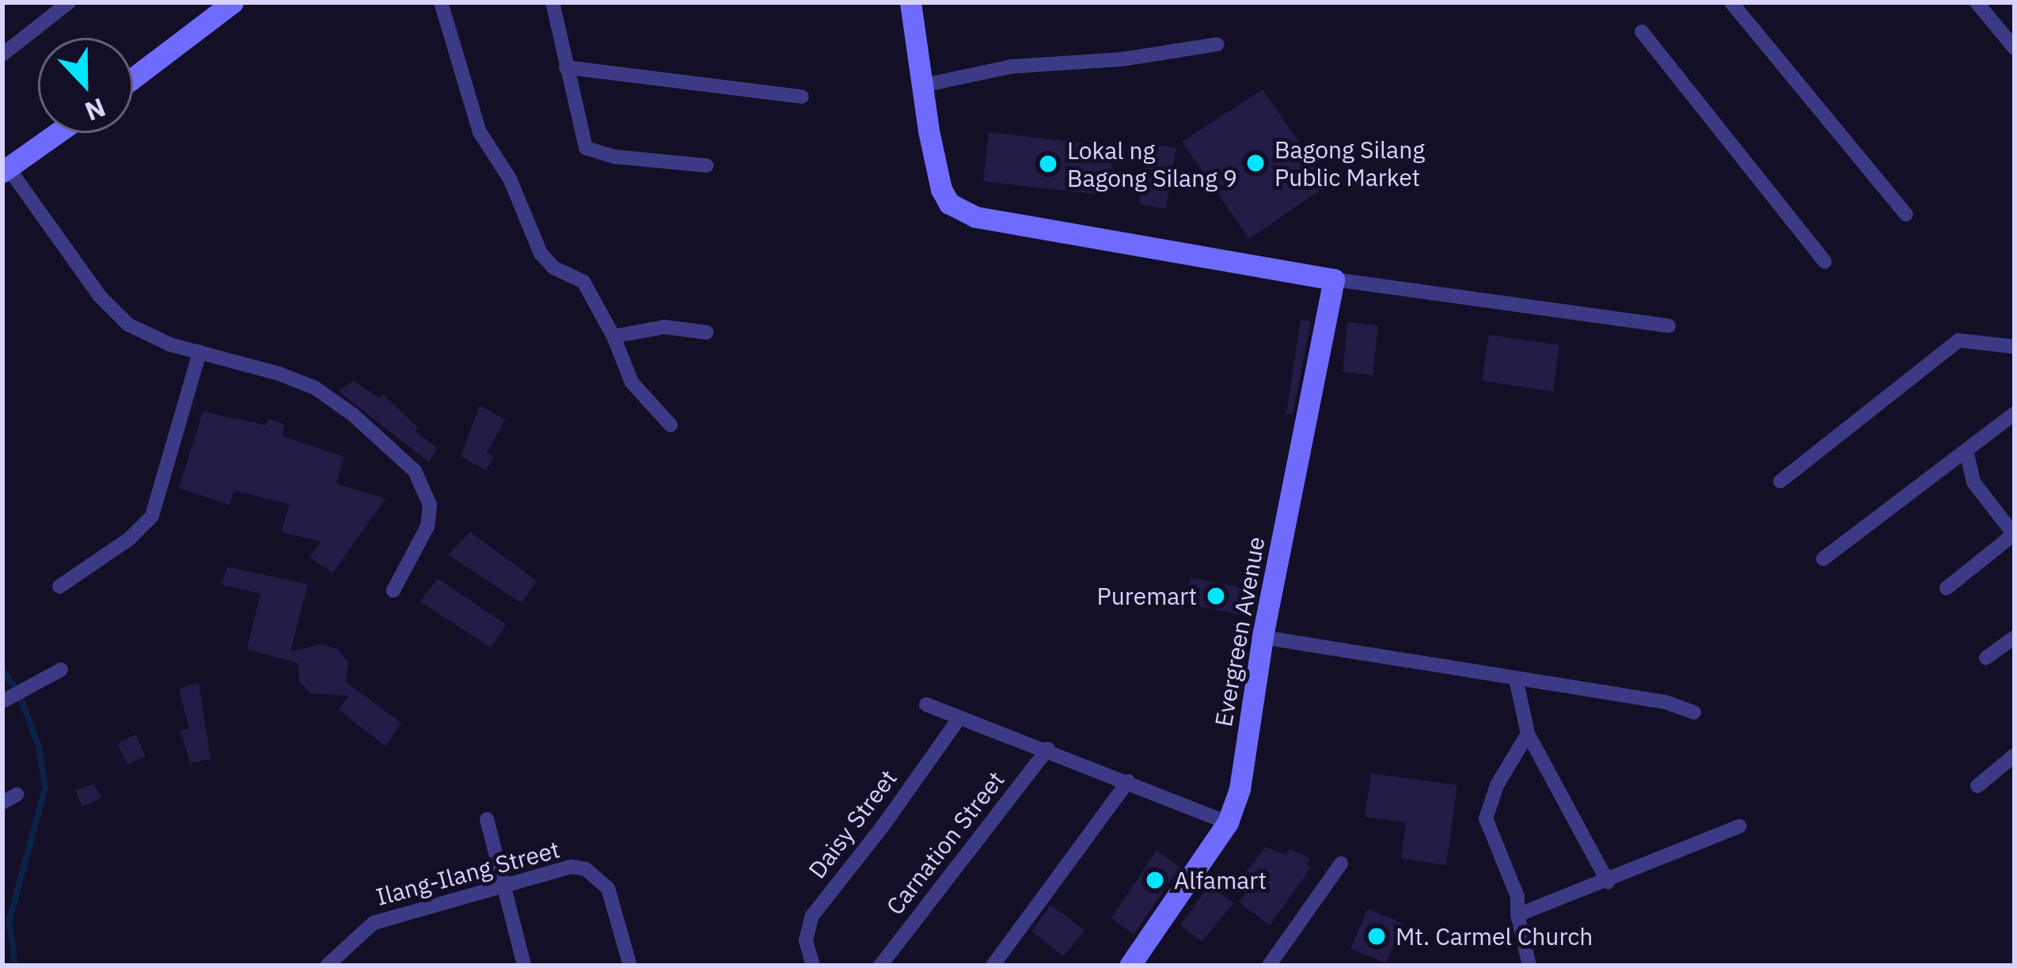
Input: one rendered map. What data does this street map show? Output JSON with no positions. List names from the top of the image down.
{
  "streets": {
    "street": [
      "Evergreen Avenue",
      "Daisy Street",
      "Carnation Street",
      "Ilang-Ilang Street"
    ]
  },
  "places": [
    "Bagong Silang Public Market",
    "Lokal ng Bagong Silang 9",
    "Puremart",
    "Alfamart",
    "Mt. Carmel Church"
  ],
  "north": "bottom"
}
